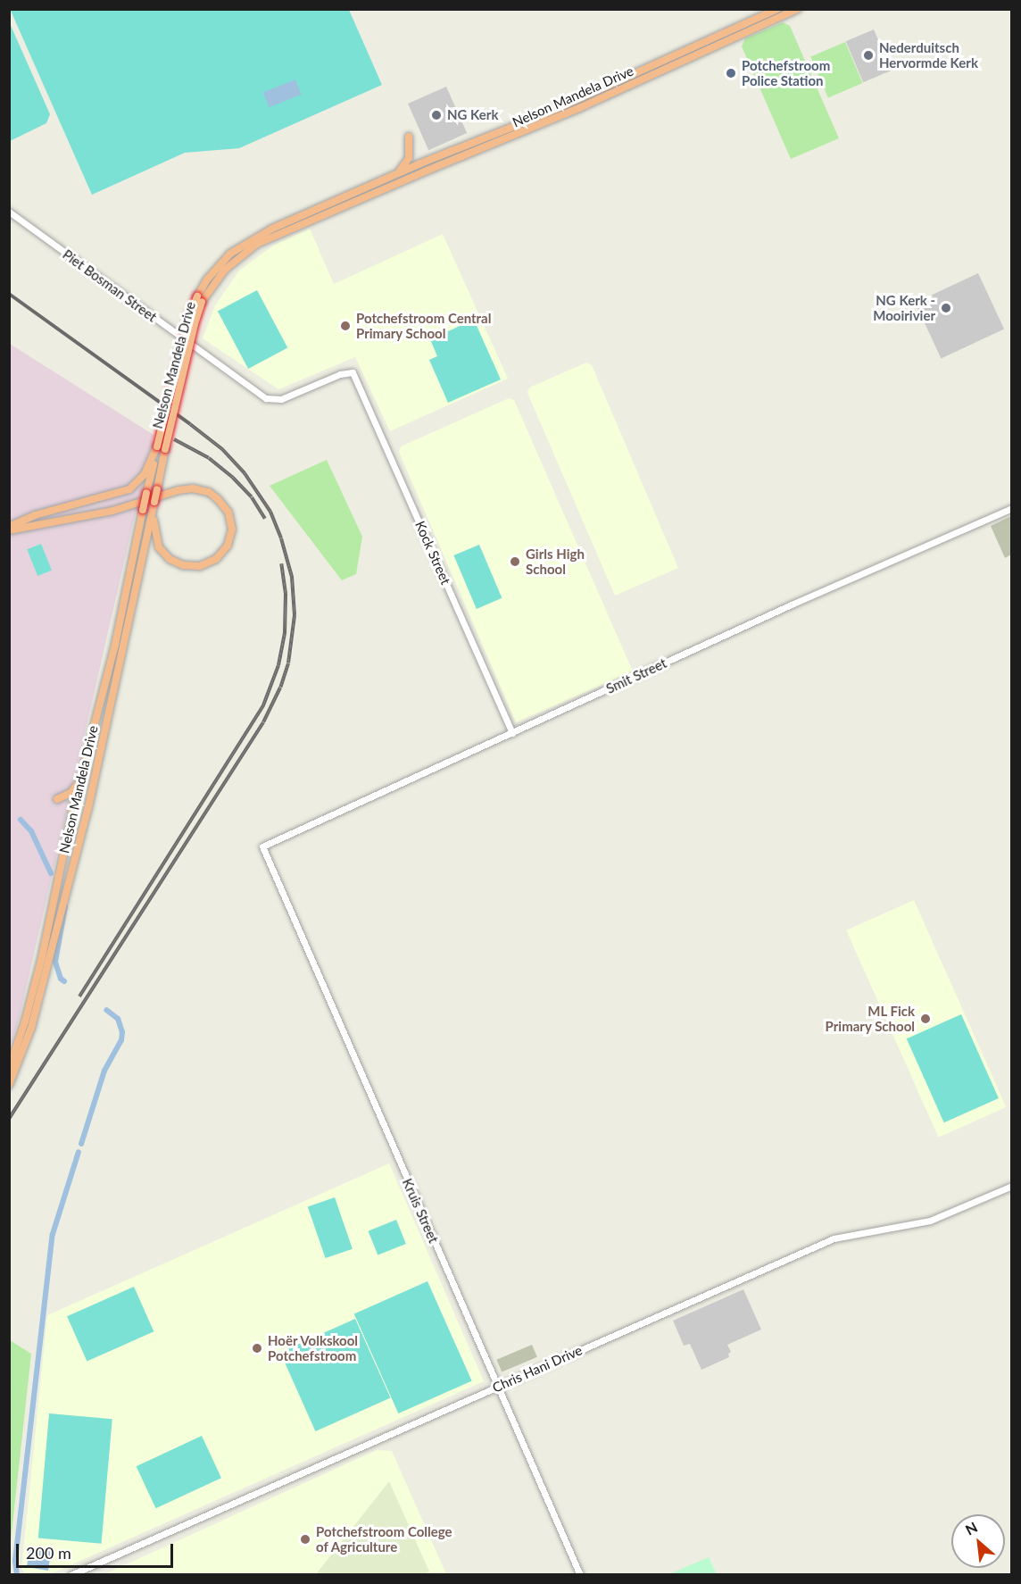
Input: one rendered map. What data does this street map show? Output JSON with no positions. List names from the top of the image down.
{
  "streets": {
    "highway": ["Nelson Mandela Drive"],
    "street": [
      "Piet Bosman Street",
      "Kock Street",
      "Smit Street",
      "Kruis Street",
      "Chris Hani Drive"
    ]
  },
  "crossings": [
    ["Piet Bosman Street", "Kock Street"],
    ["Kock Street", "Smit Street"],
    ["Smit Street", "Kruis Street"],
    ["Kruis Street", "Chris Hani Drive"]
  ],
  "places": [
    "Nederduitsch Hervormde Kerk",
    "Potchefstroom Police Station",
    "NG Kerk",
    "NG Kerk - Mooirivier",
    "Potchefstroom Central Primary School",
    "Girls High School",
    "ML Fick Primary School",
    "Hoër Volkskool Potchefstroom",
    "Potchefstroom College of Agriculture"
  ],
  "scale_bar": "200 m",
  "north": "top left"
}
